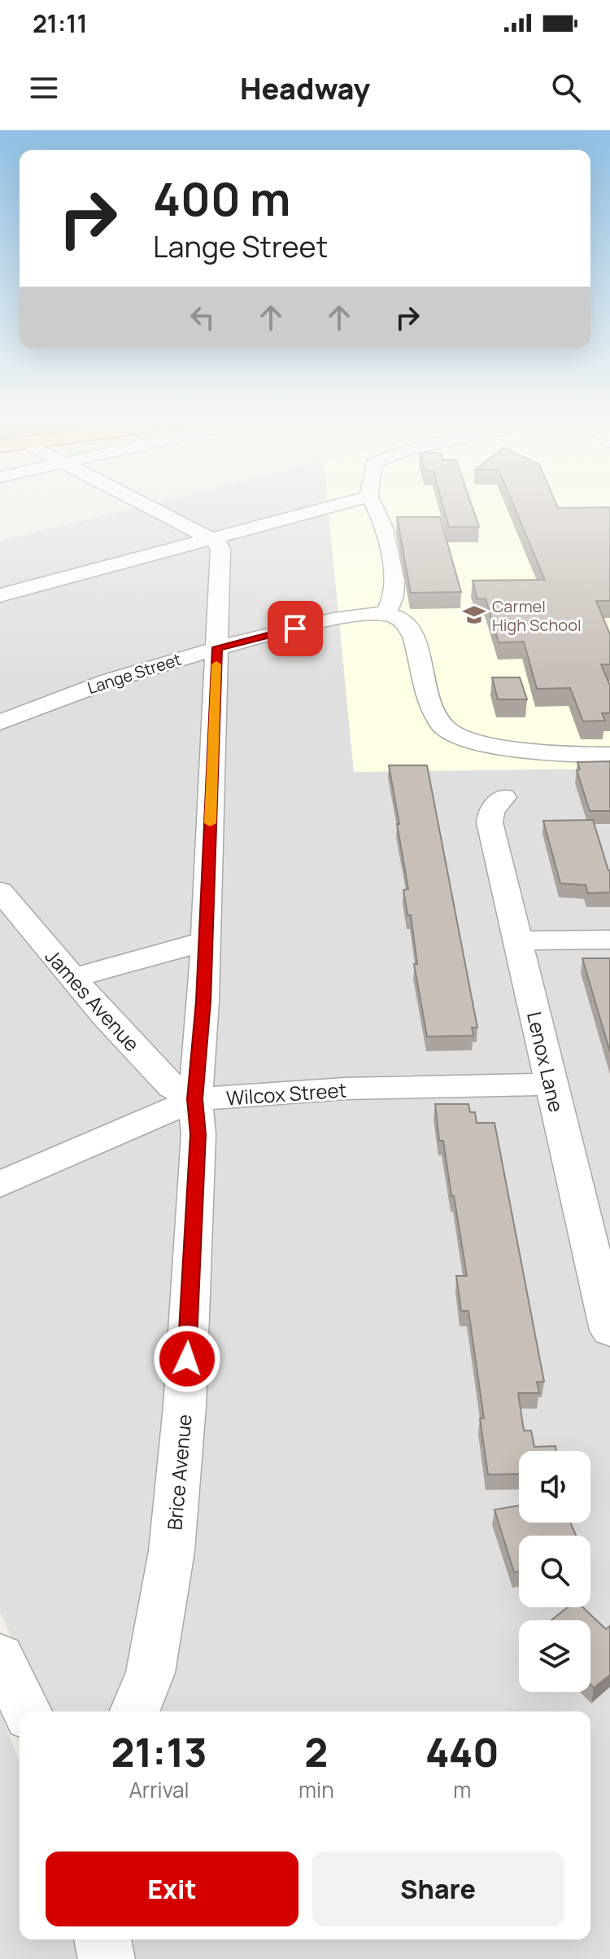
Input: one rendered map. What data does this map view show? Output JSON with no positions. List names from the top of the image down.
{
  "streets": {
    "street": [
      "Lange Street",
      "James Avenue",
      "Lenox Lane",
      "Wilcox Street",
      "Brice Avenue"
    ]
  },
  "crossings": [
    ["Lange Street", "Brice Avenue"],
    ["James Avenue", "Wilcox Street"],
    ["James Avenue", "Brice Avenue"],
    ["Lenox Lane", "Wilcox Street"],
    ["Wilcox Street", "Brice Avenue"]
  ],
  "places": {
    "school or university": ["Carmel High School"]
  },
  "page": {
    "status": "21:11",
    "header": "Headway",
    "turn": ["400 m", "Lange Street"],
    "eta": [
      "21:13",
      "Arrival",
      "2",
      "min",
      "440",
      "m"
    ],
    "buttons": ["Exit", "Share"]
  }
}
